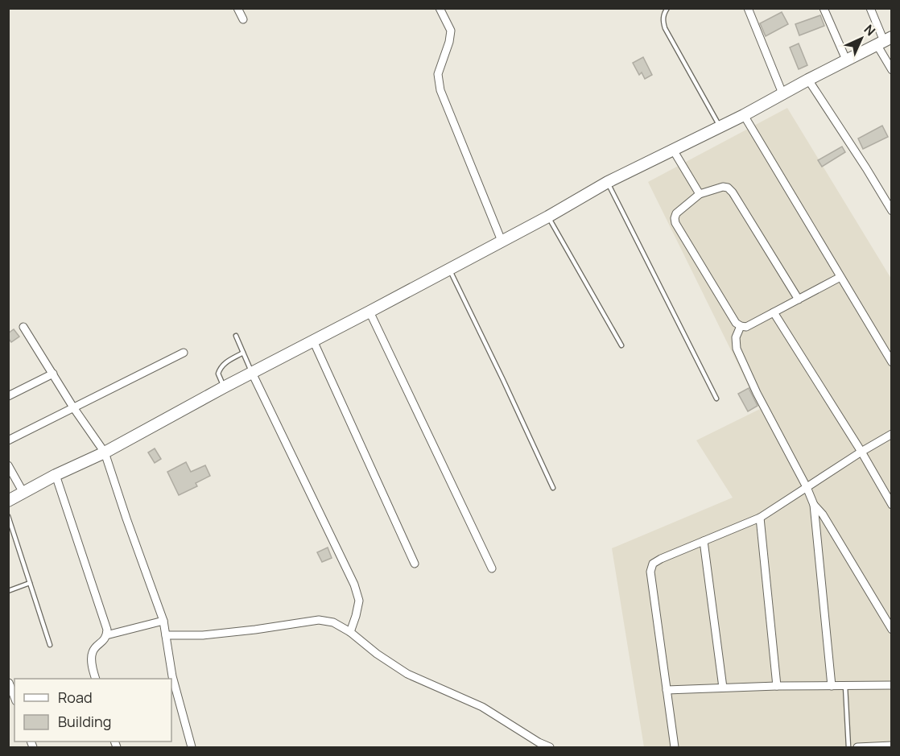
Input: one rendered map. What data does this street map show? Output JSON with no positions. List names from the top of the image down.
{
  "legend": ["Road", "Building"],
  "north": "top right"
}
